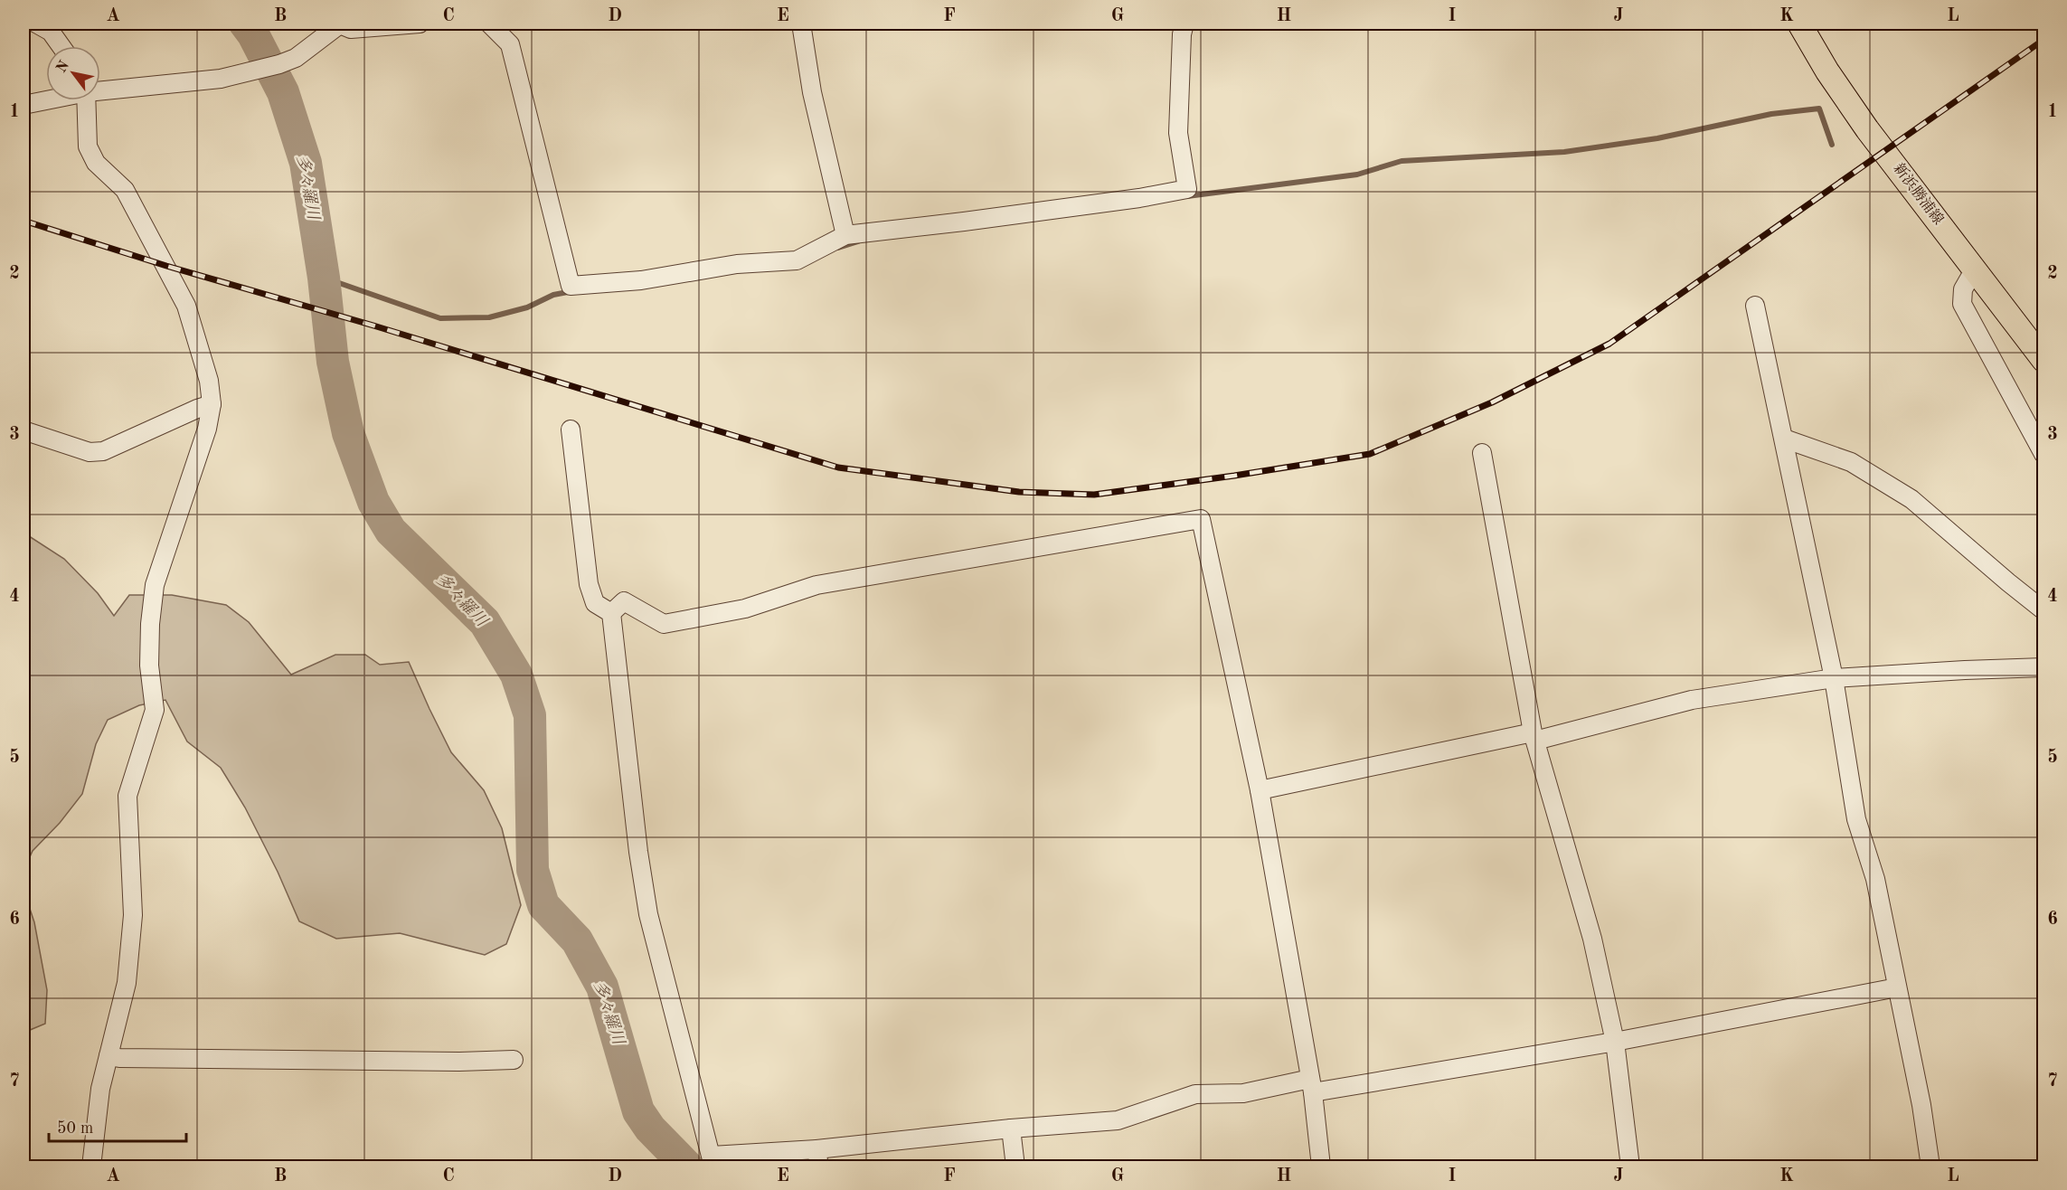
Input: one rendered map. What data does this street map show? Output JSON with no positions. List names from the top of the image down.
{
  "streets": {
    "main road": ["新浜勝浦線"]
  },
  "water": ["多々羅川"],
  "scale_bar": "50 m",
  "north": "top left",
  "grid": {
    "columns": [
      "A",
      "B",
      "C",
      "D",
      "E",
      "F",
      "G",
      "H",
      "I",
      "J",
      "K",
      "L"
    ],
    "rows": [
      "1",
      "2",
      "3",
      "4",
      "5",
      "6",
      "7"
    ]
  }
}
